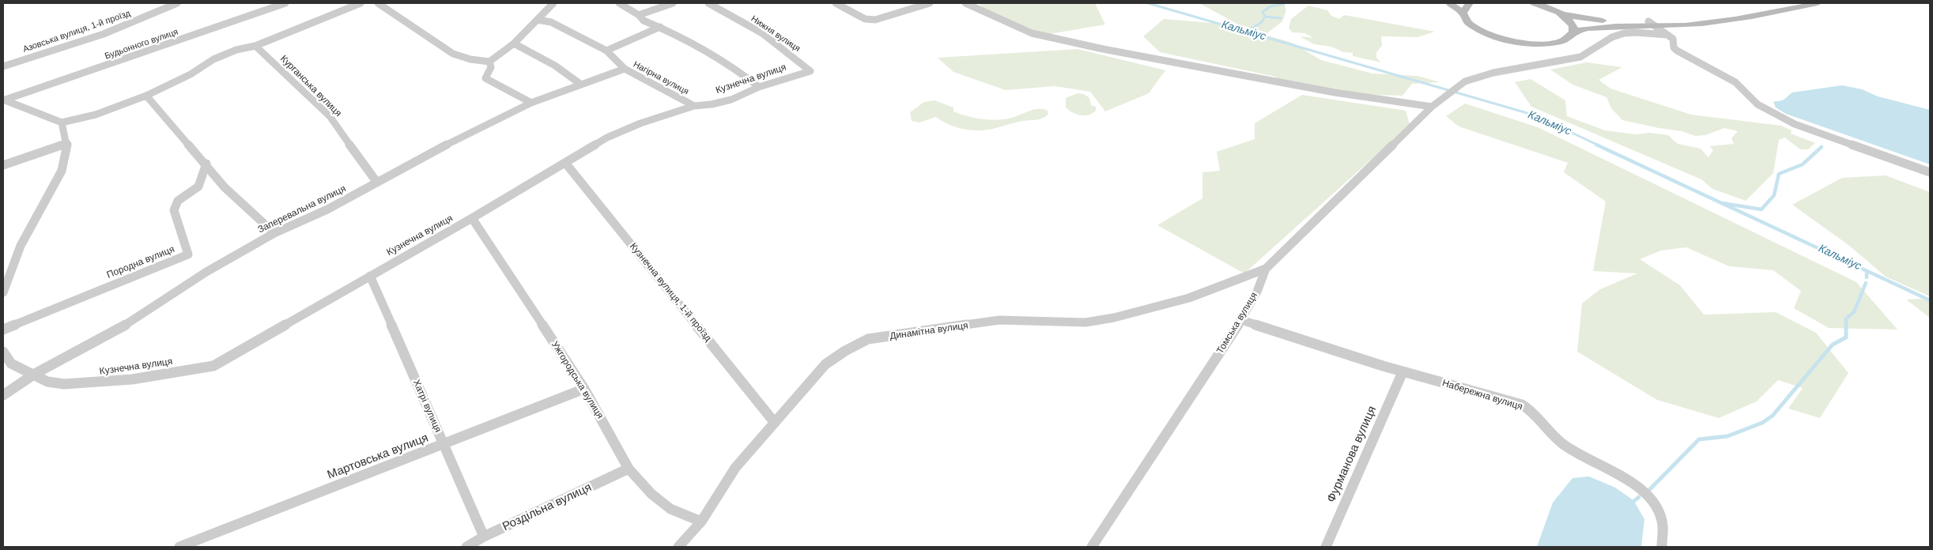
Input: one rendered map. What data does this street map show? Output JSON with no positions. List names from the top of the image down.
{
  "streets": {
    "street": [
      "Азовська вулиця, 1-й проїзд",
      "Нижня вулиця",
      "Будьонного вулиця",
      "Нагірна вулиця",
      "Кузнечна вулиця",
      "Курганська вулиця",
      "Заперевальна вулиця",
      "Породна вулиця",
      "Кузнечна вулиця, 1-й проїзд",
      "Томська вулиця",
      "Динамітна вулиця",
      "Ужгородська вулиця",
      "Набережна вулиця",
      "Хатрі вулиця",
      "Фурманова вулиця",
      "Мартовська вулиця",
      "Роздільна вулиця"
    ]
  },
  "crossings": [
    ["Нижня вулиця", "Кузнечна вулиця"],
    ["Нагірна вулиця", "Кузнечна вулиця"],
    ["Нагірна вулиця", "Заперевальна вулиця"],
    ["Кузнечна вулиця", "Заперевальна вулиця"],
    ["Кузнечна вулиця", "Кузнечна вулиця, 1-й проїзд"],
    ["Кузнечна вулиця", "Ужгородська вулиця"],
    ["Кузнечна вулиця", "Хатрі вулиця"],
    ["Курганська вулиця", "Заперевальна вулиця"],
    ["Кузнечна вулиця, 1-й проїзд", "Динамітна вулиця"],
    ["Томська вулиця", "Динамітна вулиця"],
    ["Томська вулиця", "Набережна вулиця"],
    ["Динамітна вулиця", "Ужгородська вулиця"],
    ["Ужгородська вулиця", "Мартовська вулиця"],
    ["Ужгородська вулиця", "Роздільна вулиця"],
    ["Набережна вулиця", "Фурманова вулиця"],
    ["Хатрі вулиця", "Мартовська вулиця"],
    ["Хатрі вулиця", "Роздільна вулиця"]
  ],
  "water": ["Кальміус"]
}
